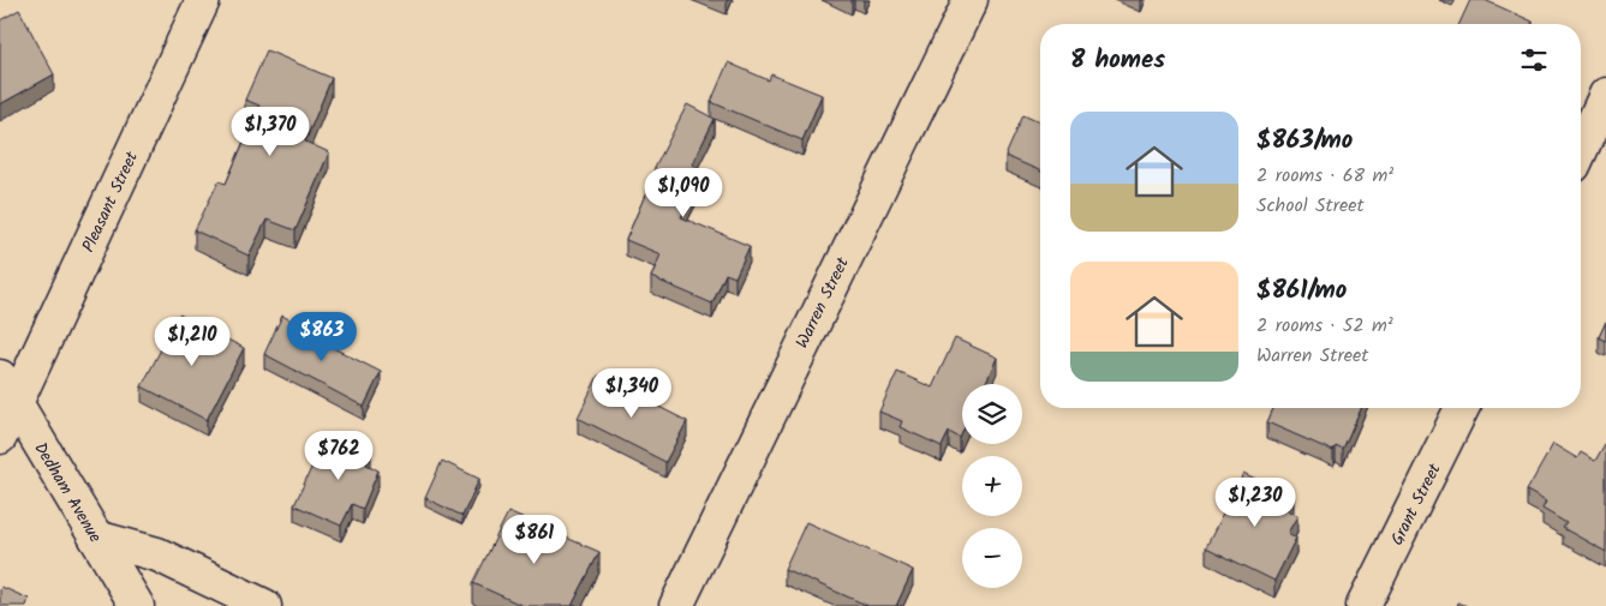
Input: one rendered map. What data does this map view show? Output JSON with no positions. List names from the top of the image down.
{
  "streets": {
    "street": [
      "Pleasant Street",
      "Warren Street",
      "Dedham Avenue",
      "Grant Street"
    ]
  },
  "crossings": [
    ["Pleasant Street", "Dedham Avenue"]
  ],
  "page": {
    "heading": "8 homes",
    "list": [
      {
        "name": "$863/mo",
        "note": "2 rooms · 68 m² · School Street"
      },
      {
        "name": "$861/mo",
        "note": "2 rooms · 52 m² · Warren Street"
      }
    ],
    "price": [
      "$1,370",
      "$1,090",
      "$863",
      "$1,210",
      "$1,340",
      "$762",
      "$1,230",
      "$861"
    ],
    "map_buttons": ["+", "−"]
  }
}
